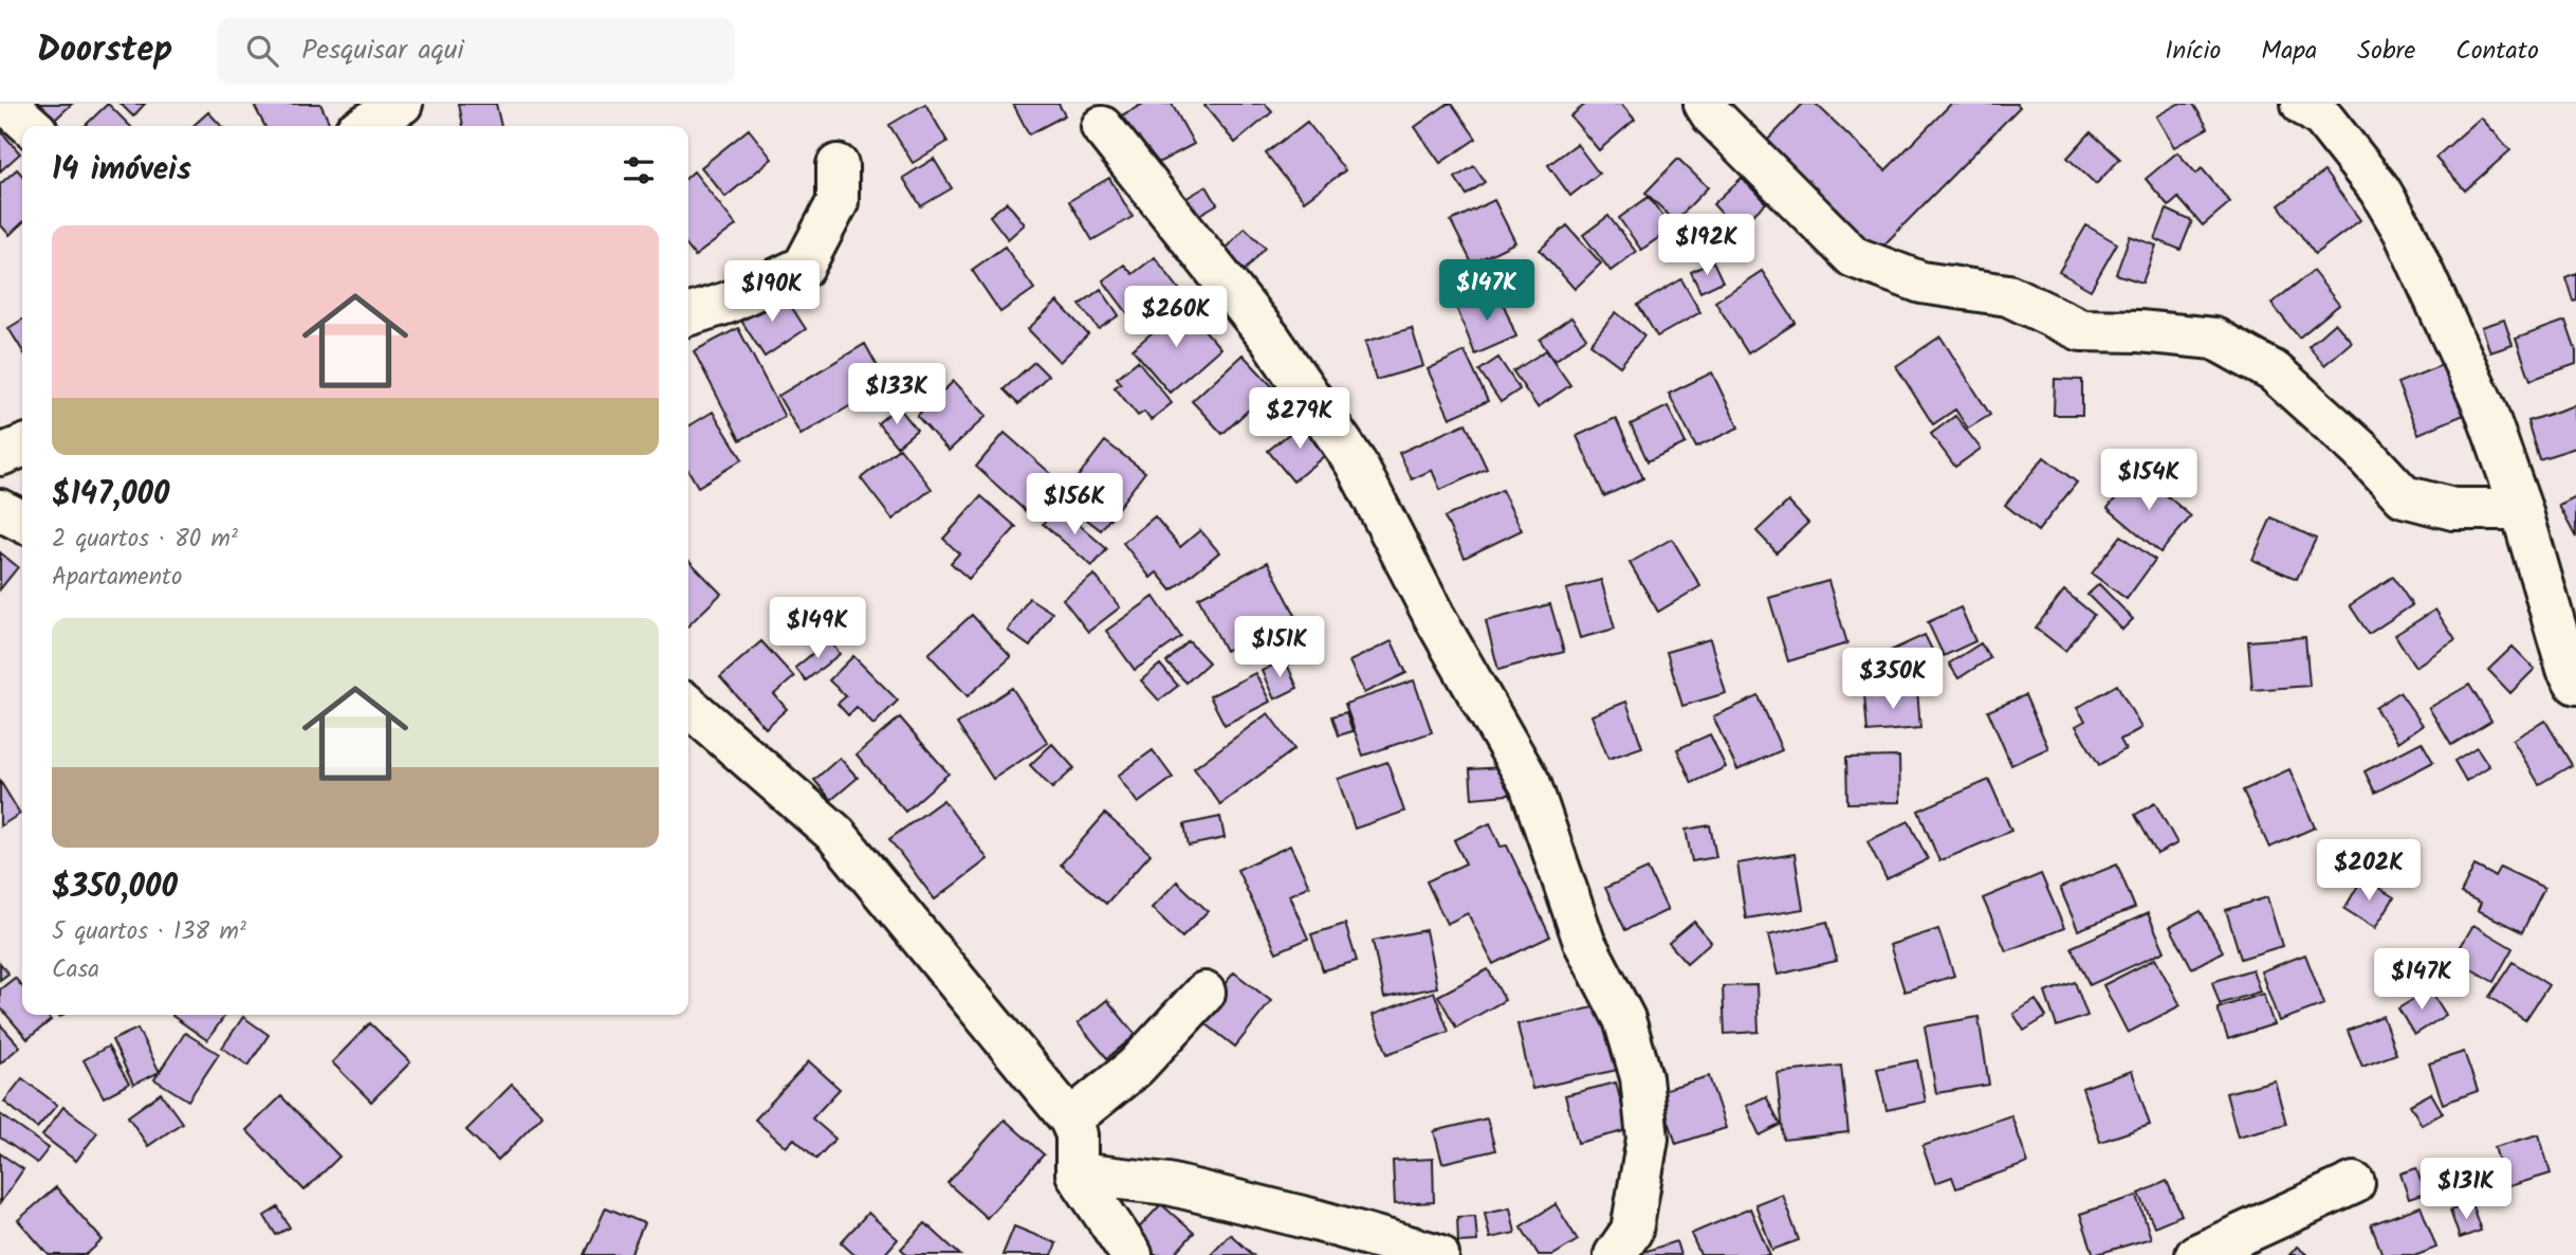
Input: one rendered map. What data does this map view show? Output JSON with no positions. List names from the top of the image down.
{
  "page": {
    "header": "Doorstep",
    "search": "Pesquisar aqui",
    "nav": [
      "Início",
      "Mapa",
      "Sobre",
      "Contato"
    ],
    "heading": "14 imóveis",
    "price": [
      "$192K",
      "$147K",
      "$190K",
      "$260K",
      "$133K",
      "$279K",
      "$154K",
      "$156K",
      "$149K",
      "$151K",
      "$350K",
      "$202K",
      "$147K",
      "$131K"
    ],
    "list": [
      {
        "name": "$147,000",
        "note": "2 quartos · 80 m² · Apartamento"
      },
      {
        "name": "$350,000",
        "note": "5 quartos · 138 m² · Casa"
      }
    ]
  }
}
